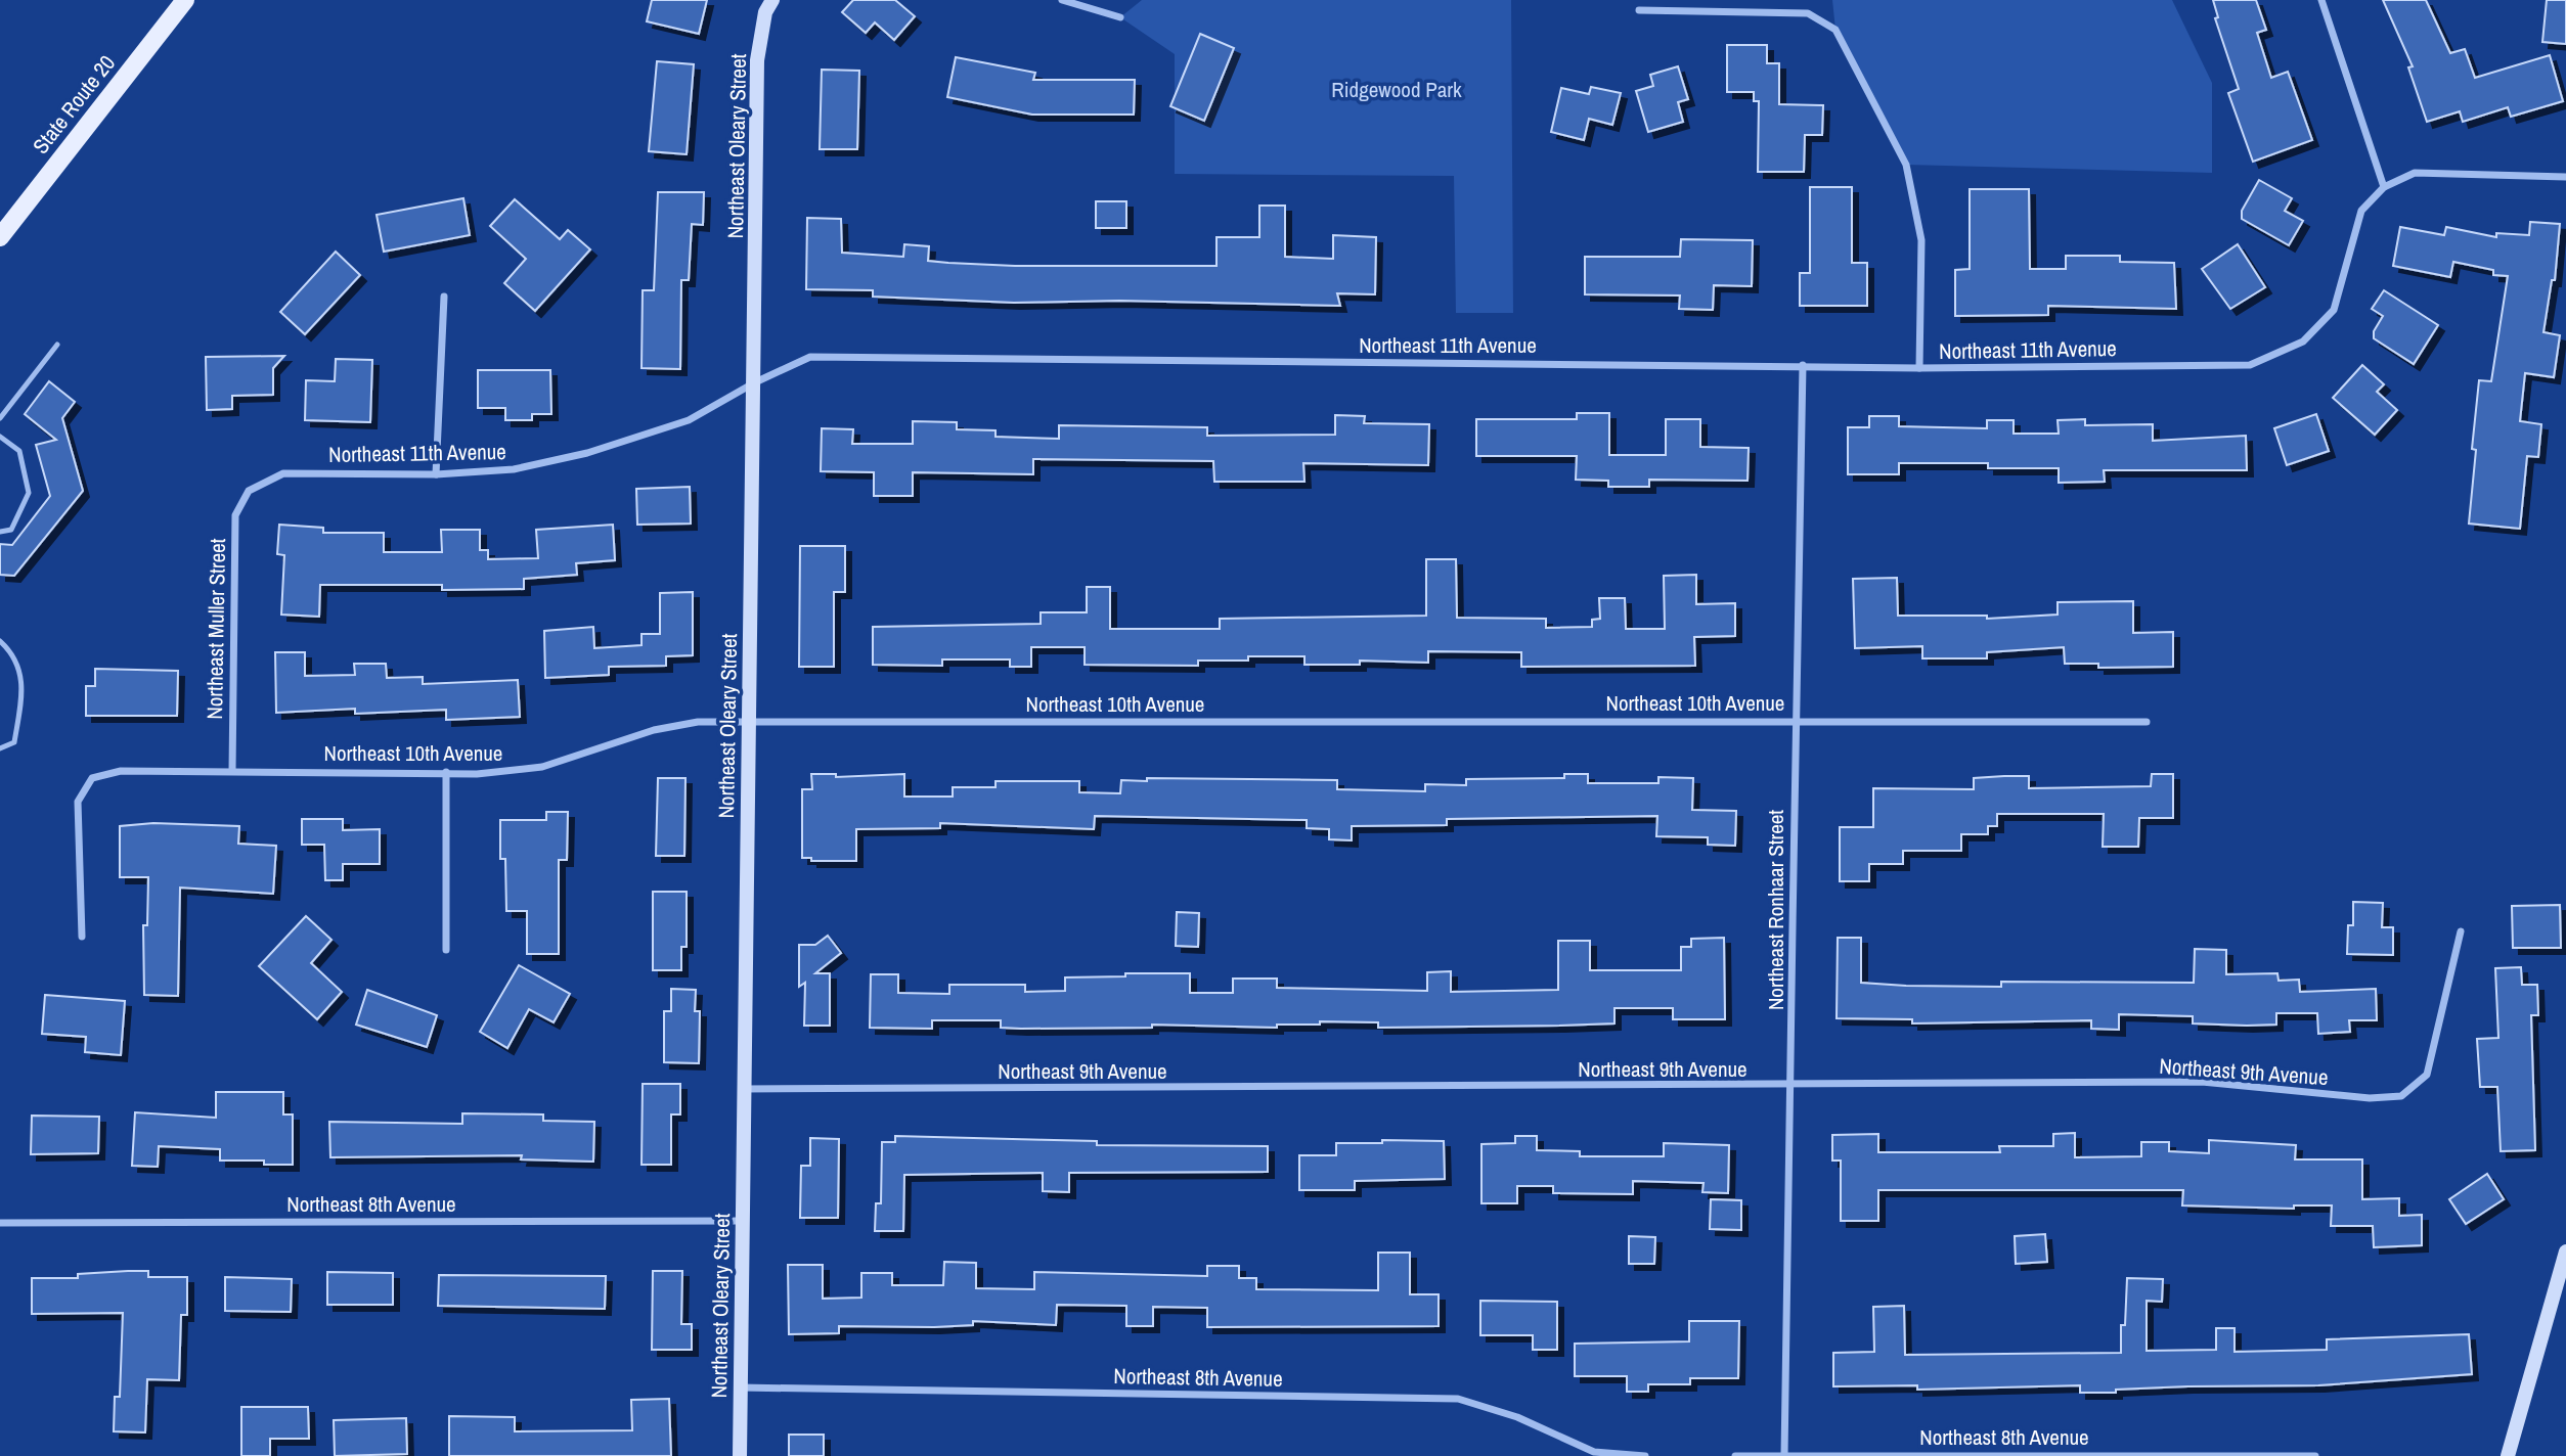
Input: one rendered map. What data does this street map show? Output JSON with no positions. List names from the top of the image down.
{
  "streets": {
    "main road": ["State Route 20"],
    "street": [
      "Northeast Oleary Street",
      "Northeast 11th Avenue",
      "Northeast Muller Street",
      "Northeast 10th Avenue",
      "Northeast Ronhaar Street",
      "Northeast 9th Avenue",
      "Northeast 8th Avenue"
    ]
  },
  "crossings": [
    ["Northeast Oleary Street", "Northeast 11th Avenue"],
    ["Northeast Oleary Street", "Northeast 10th Avenue"],
    ["Northeast Oleary Street", "Northeast 9th Avenue"],
    ["Northeast Oleary Street", "Northeast 8th Avenue"],
    ["Northeast 11th Avenue", "Northeast Muller Street"],
    ["Northeast 11th Avenue", "Northeast Ronhaar Street"],
    ["Northeast Muller Street", "Northeast 10th Avenue"],
    ["Northeast 10th Avenue", "Northeast Ronhaar Street"],
    ["Northeast Ronhaar Street", "Northeast 9th Avenue"],
    ["Northeast Ronhaar Street", "Northeast 8th Avenue"]
  ],
  "parks": ["Ridgewood Park"]
}
